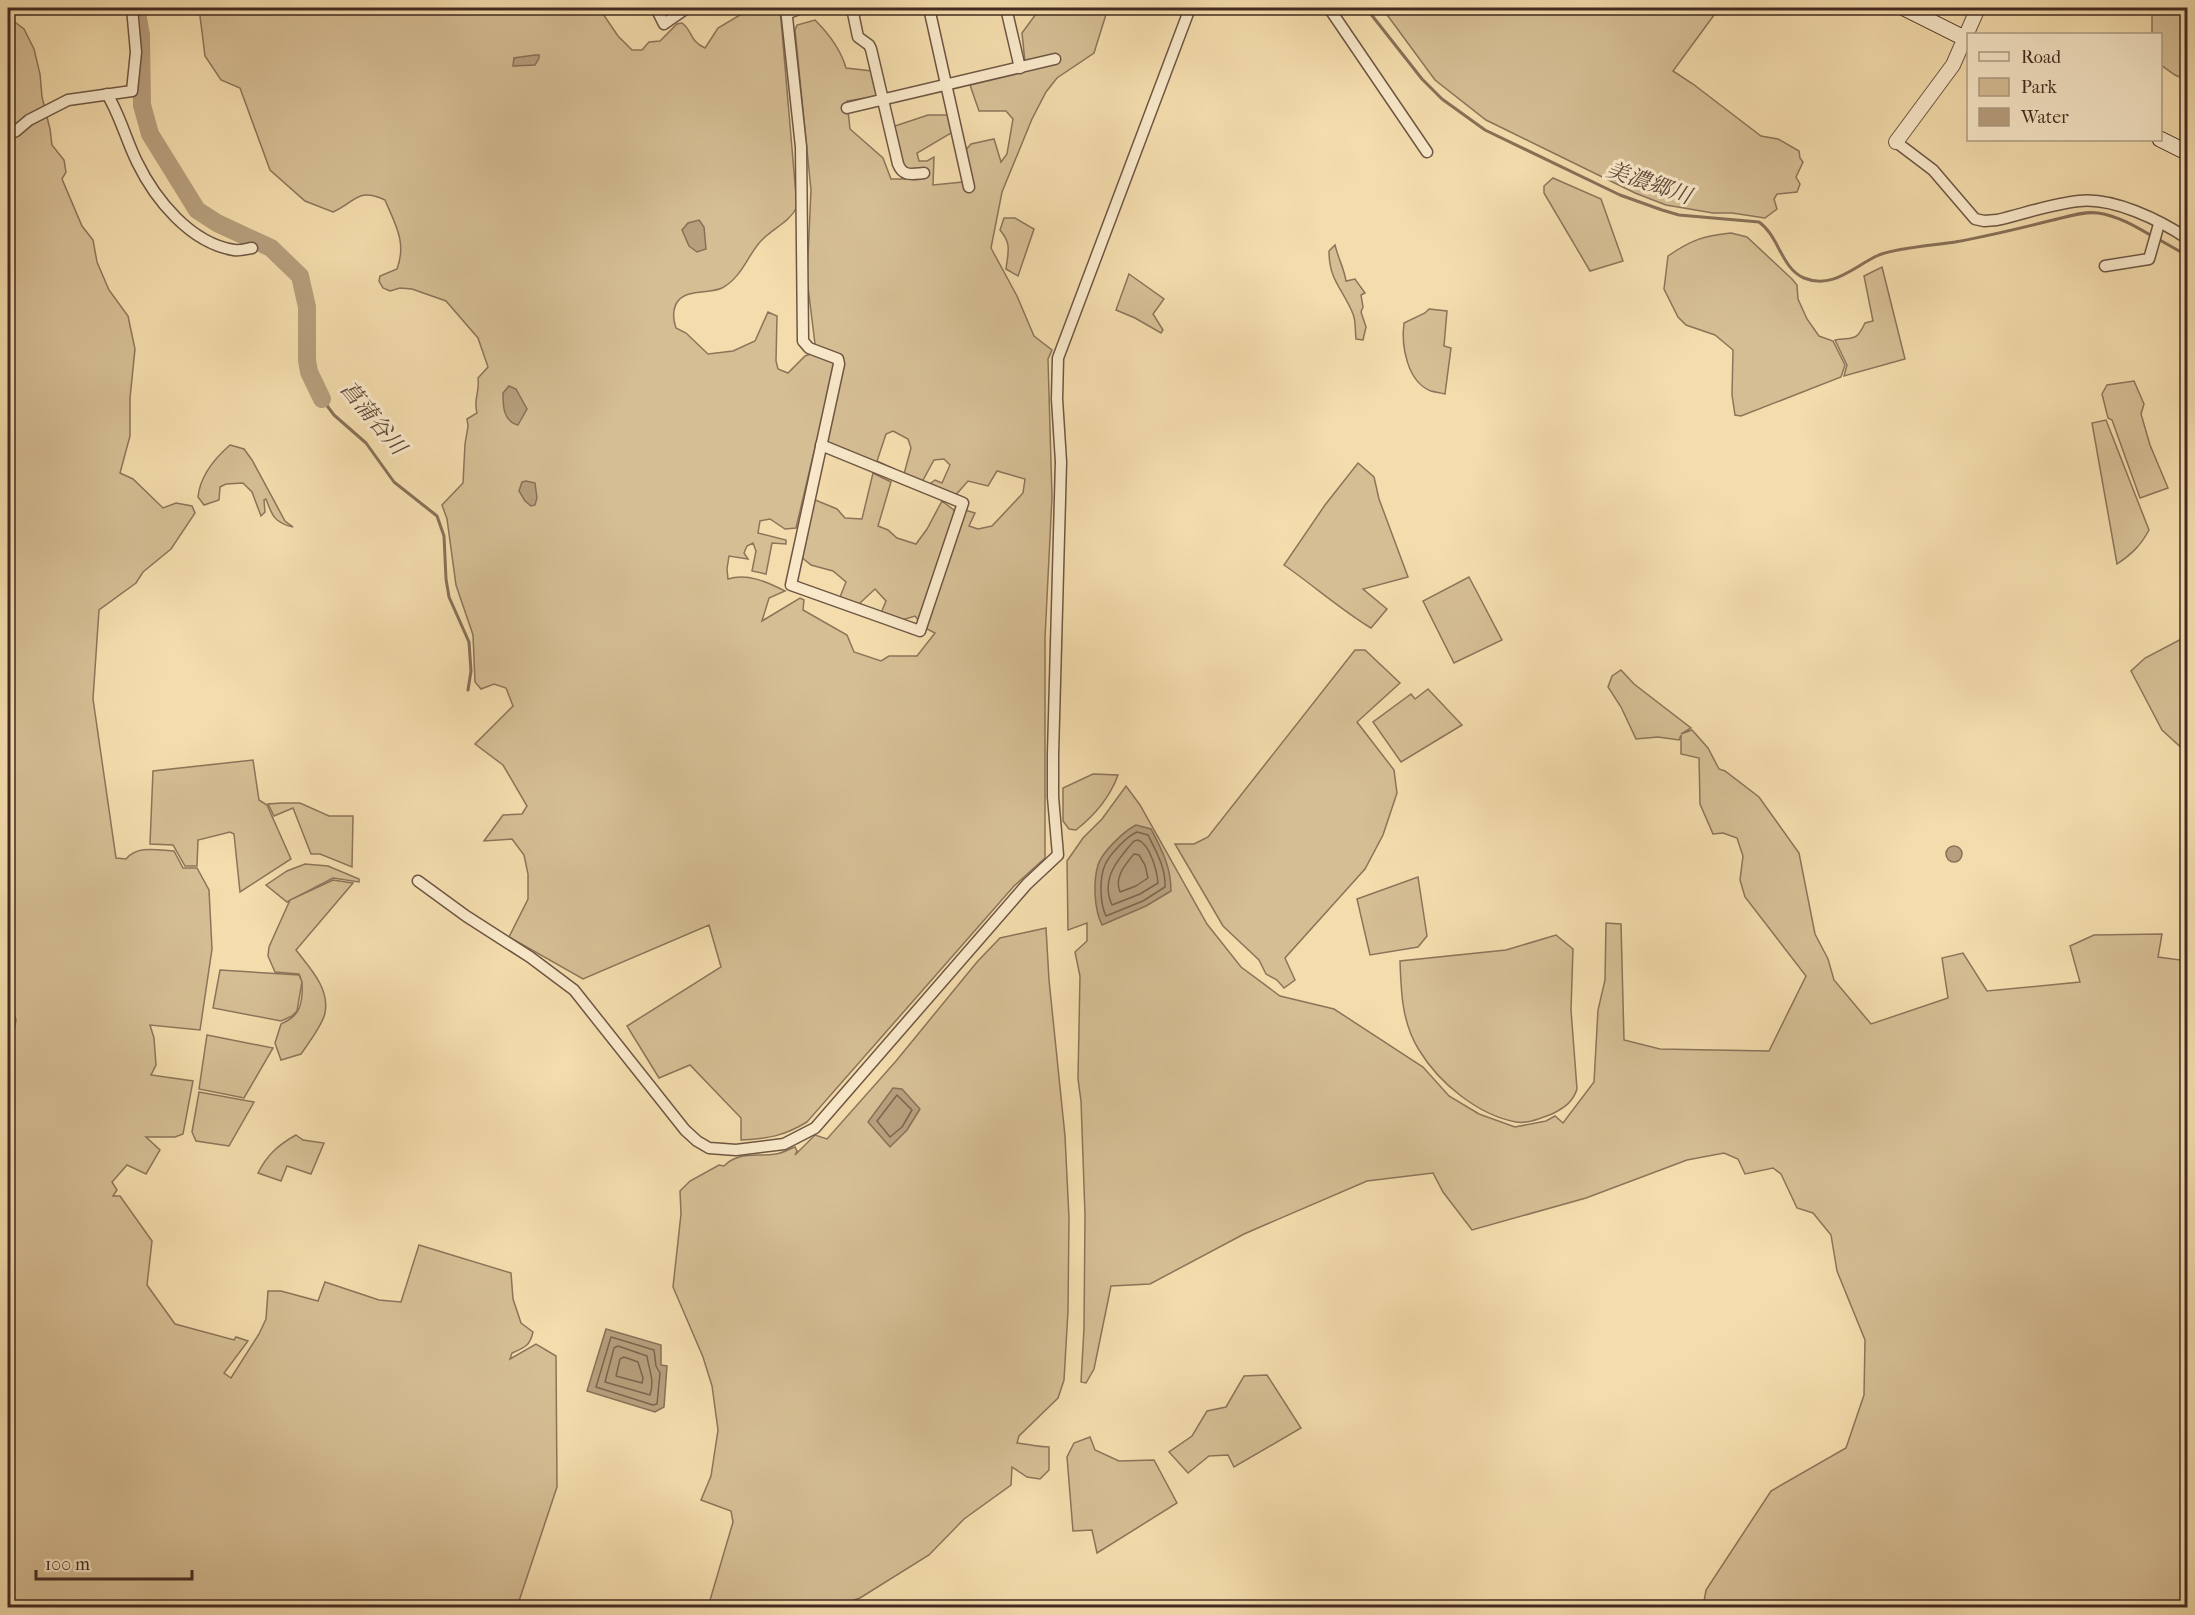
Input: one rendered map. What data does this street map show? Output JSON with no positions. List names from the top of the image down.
{
  "water": ["美濃郷川", "菖蒲谷川"],
  "legend": ["Road", "Park", "Water"],
  "scale_bar": "100 m"
}
